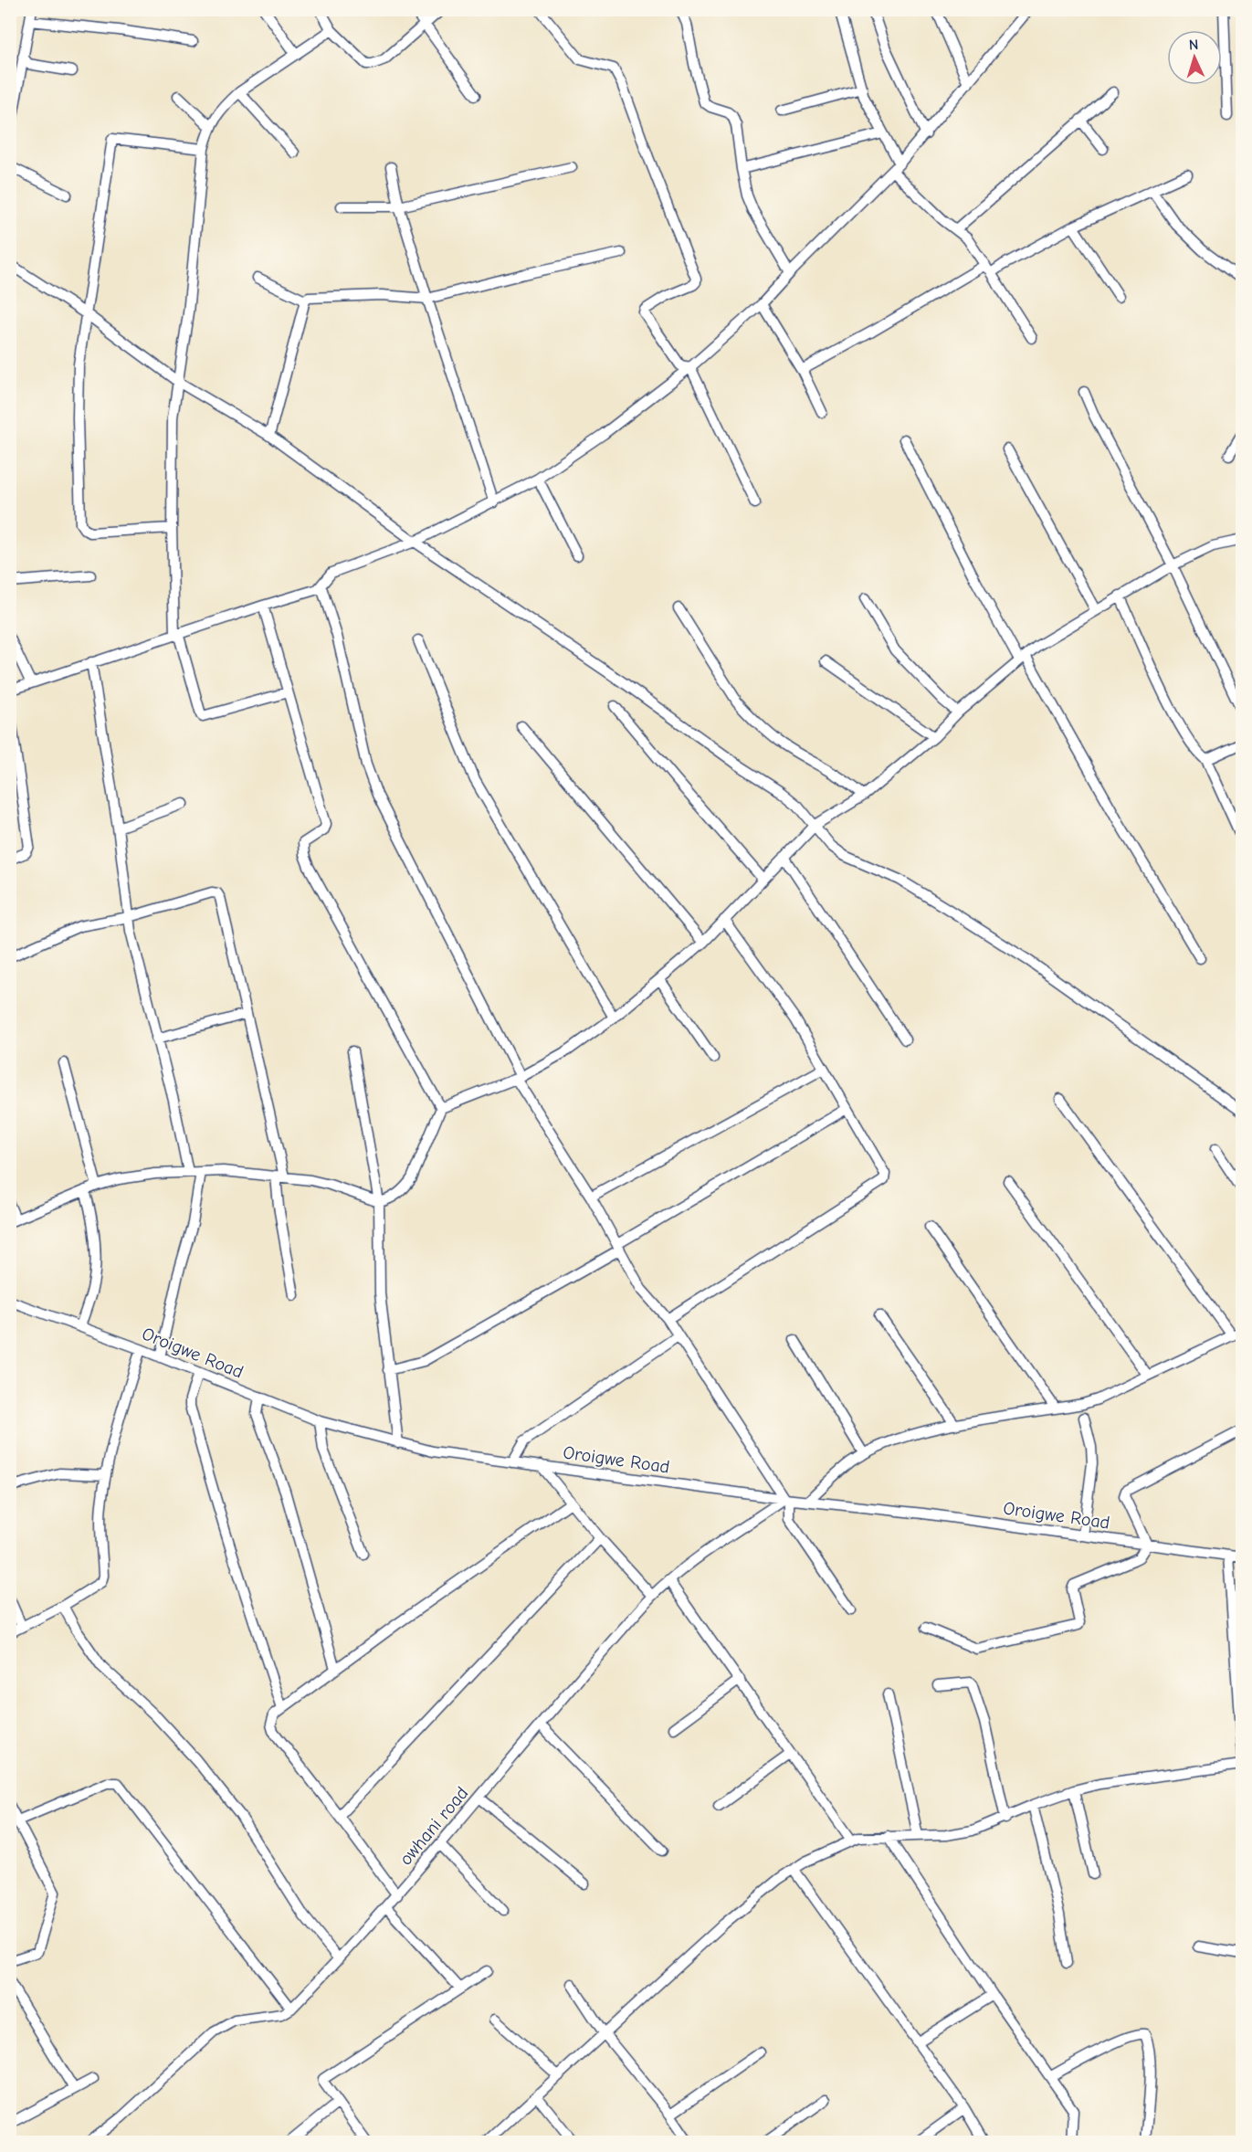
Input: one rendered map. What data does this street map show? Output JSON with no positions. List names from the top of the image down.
{
  "streets": {
    "street": ["Oroigwe Road", "owhani road"]
  },
  "crossings": [
    ["Oroigwe Road", "owhani road"]
  ],
  "north": "top"
}
